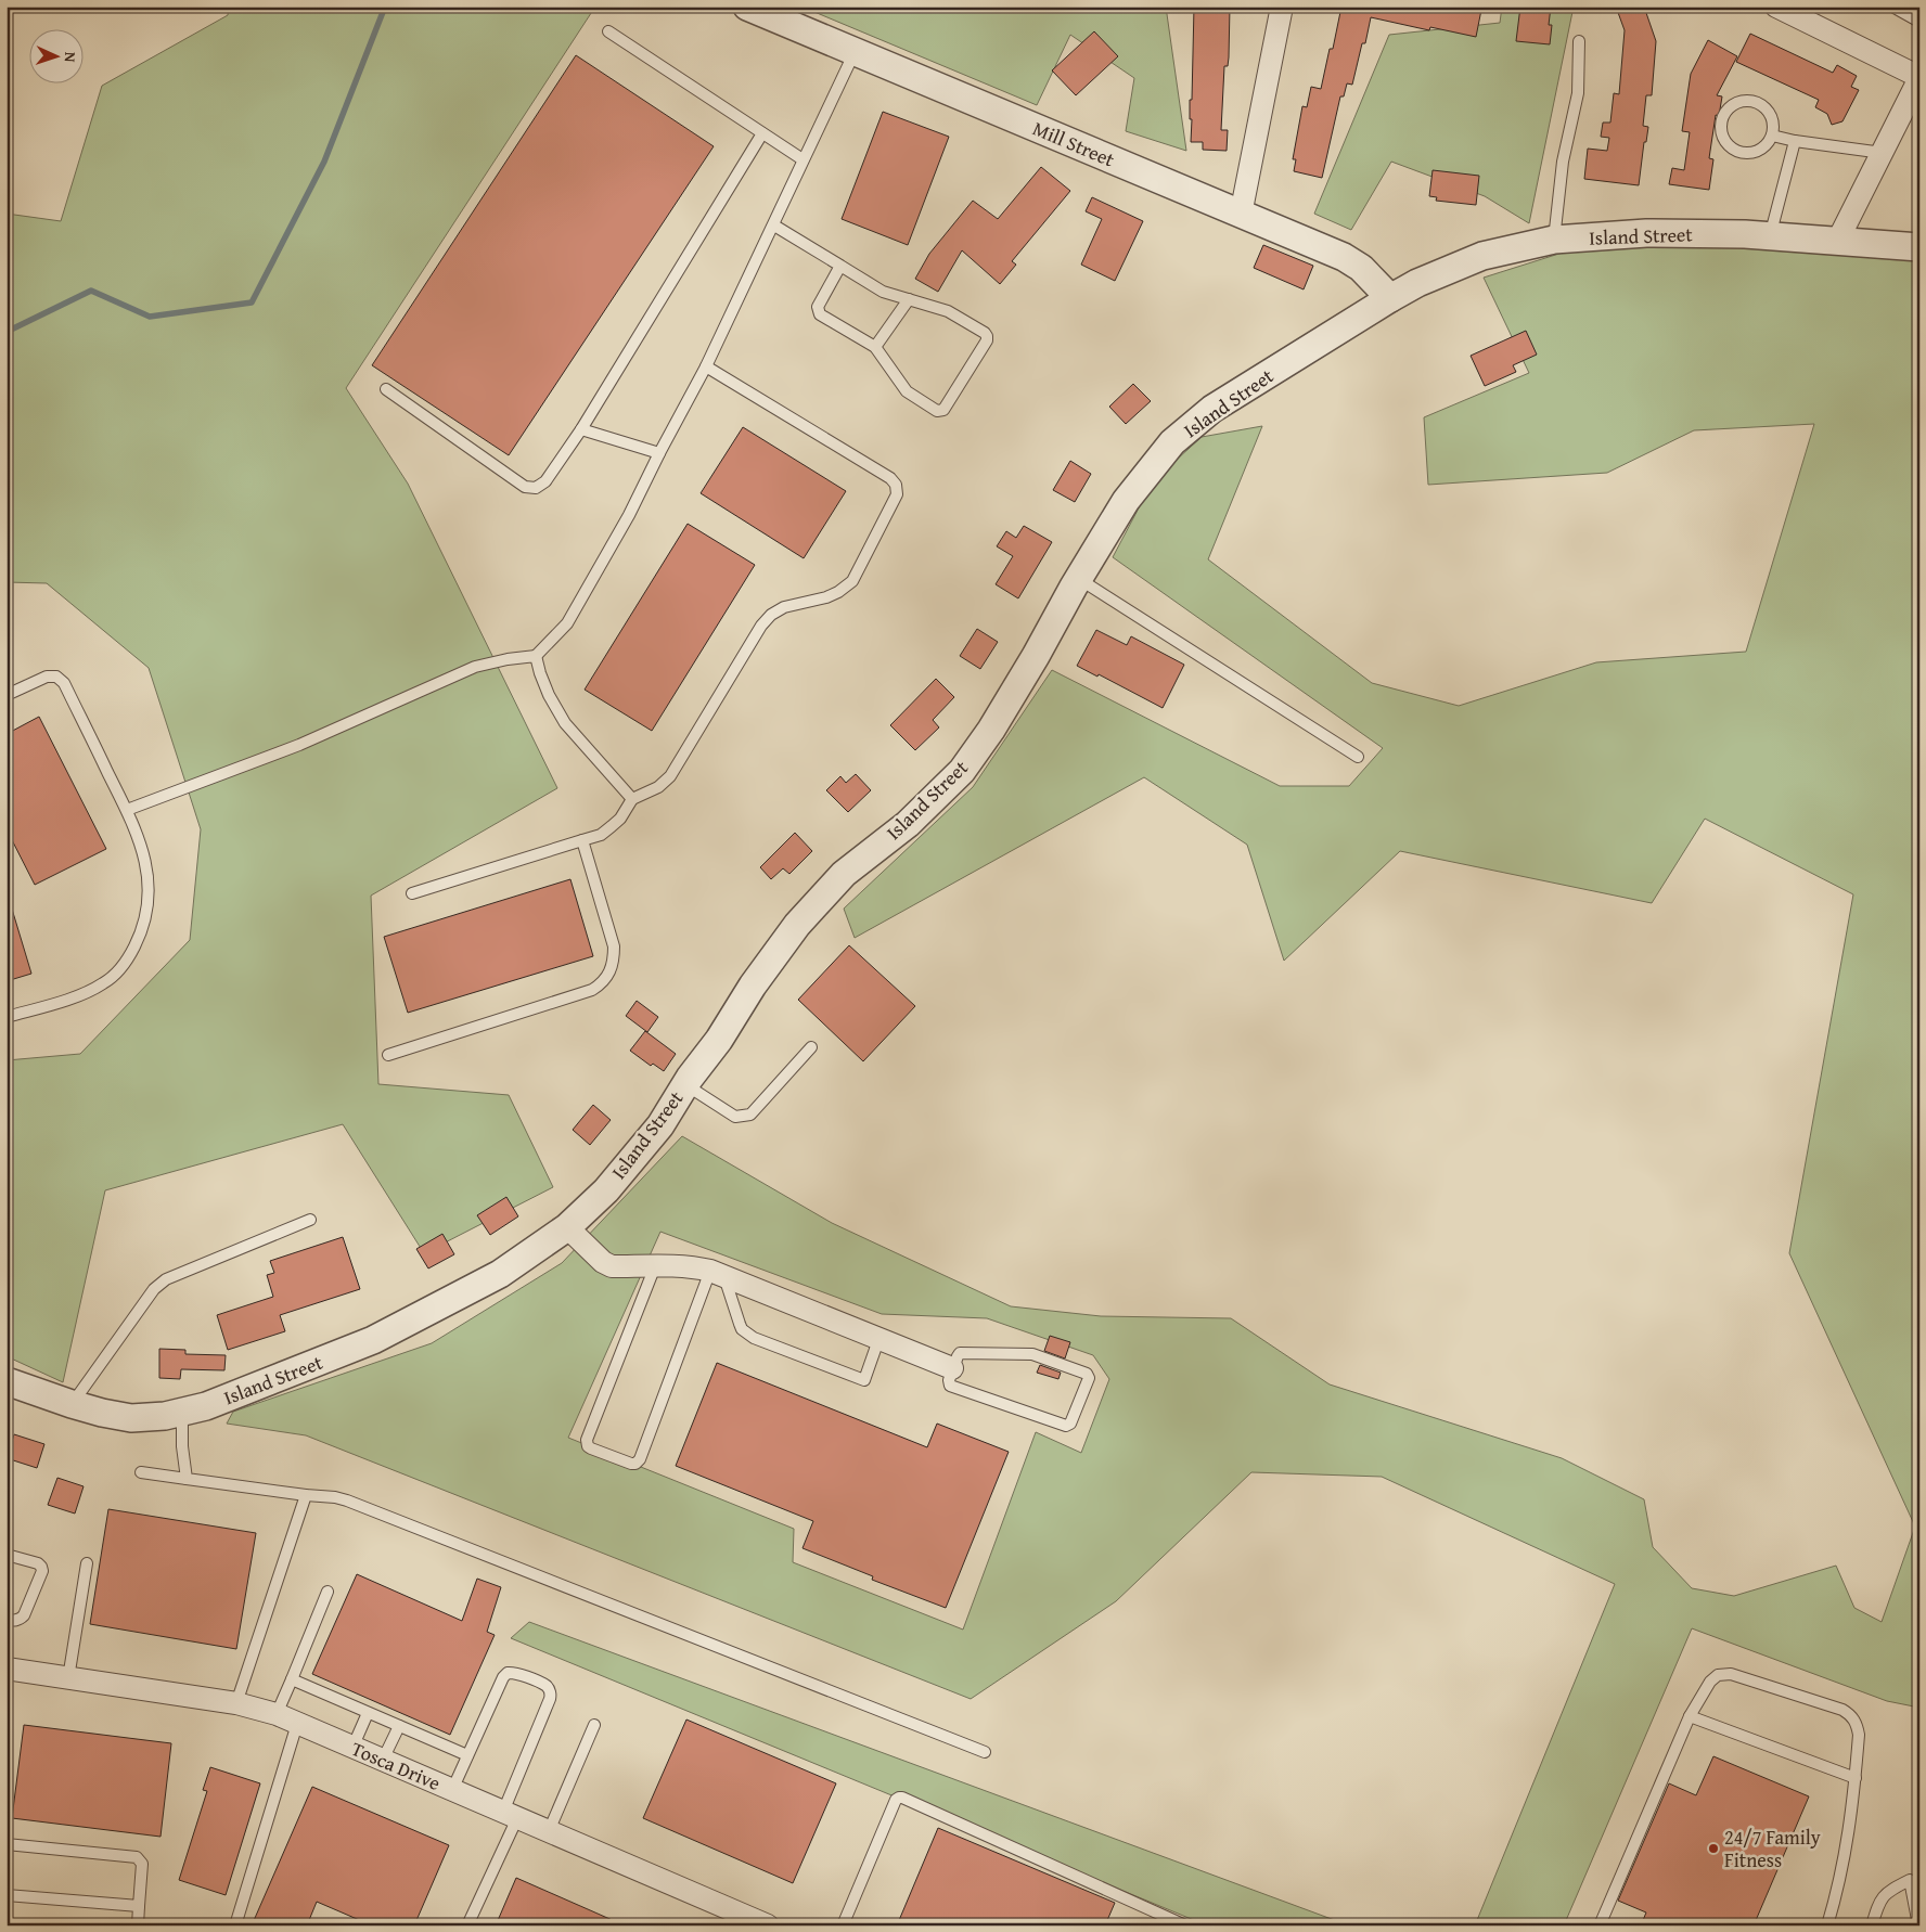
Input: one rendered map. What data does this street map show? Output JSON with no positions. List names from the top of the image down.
{
  "streets": {
    "street": ["Mill Street", "Island Street", "Tosca Drive"]
  },
  "crossings": [
    ["Mill Street", "Island Street"]
  ],
  "places": ["24/7 Family Fitness"],
  "north": "right"
}
